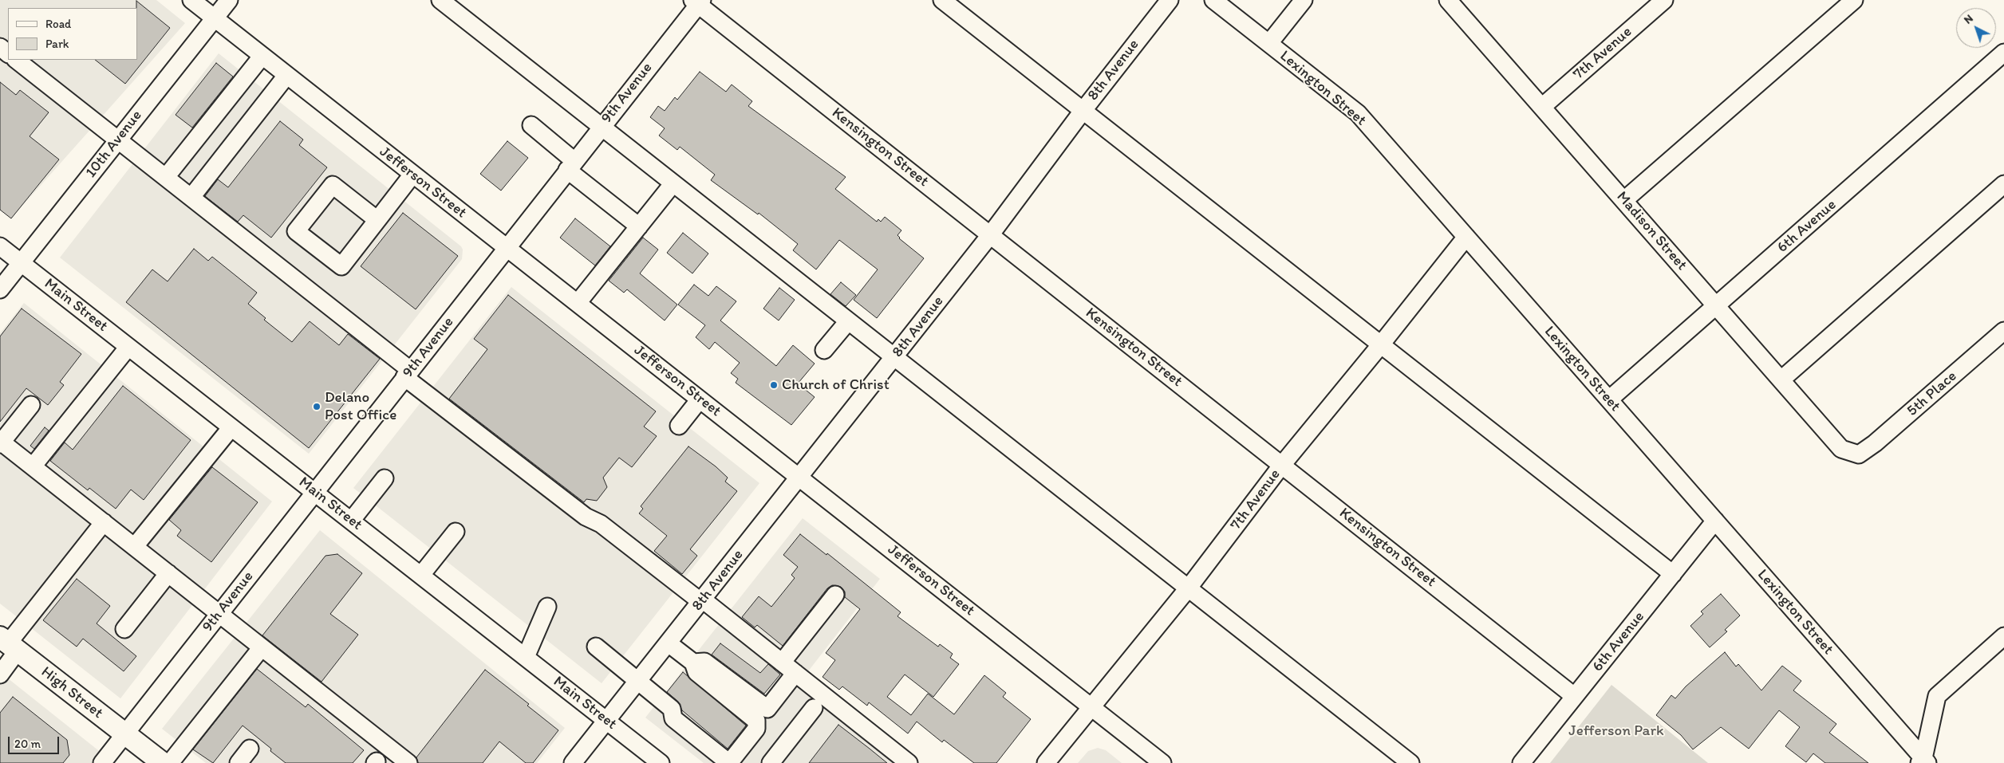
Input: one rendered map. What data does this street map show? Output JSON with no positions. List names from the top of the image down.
{
  "streets": {
    "main road": ["High Street"],
    "street": [
      "7th Avenue",
      "8th Avenue",
      "Lexington Street",
      "9th Avenue",
      "10th Avenue",
      "Kensington Street",
      "Jefferson Street",
      "6th Avenue",
      "Madison Street",
      "Main Street",
      "5th Place"
    ]
  },
  "crossings": [
    ["7th Avenue", "Lexington Street"],
    ["7th Avenue", "Kensington Street"],
    ["7th Avenue", "Jefferson Street"],
    ["7th Avenue", "Madison Street"],
    ["8th Avenue", "Kensington Street"],
    ["8th Avenue", "Jefferson Street"],
    ["8th Avenue", "Main Street"],
    ["Lexington Street", "6th Avenue"],
    ["9th Avenue", "Kensington Street"],
    ["9th Avenue", "Jefferson Street"],
    ["9th Avenue", "Main Street"],
    ["9th Avenue", "High Street"],
    ["10th Avenue", "Jefferson Street"],
    ["10th Avenue", "Main Street"],
    ["Kensington Street", "6th Avenue"],
    ["6th Avenue", "Madison Street"],
    ["Madison Street", "5th Place"]
  ],
  "parks": ["Jefferson Park"],
  "places": ["Church of Christ", "Delano Post Office"],
  "legend": ["Road", "Park"],
  "scale_bar": "20 m",
  "north": "top left"
}
